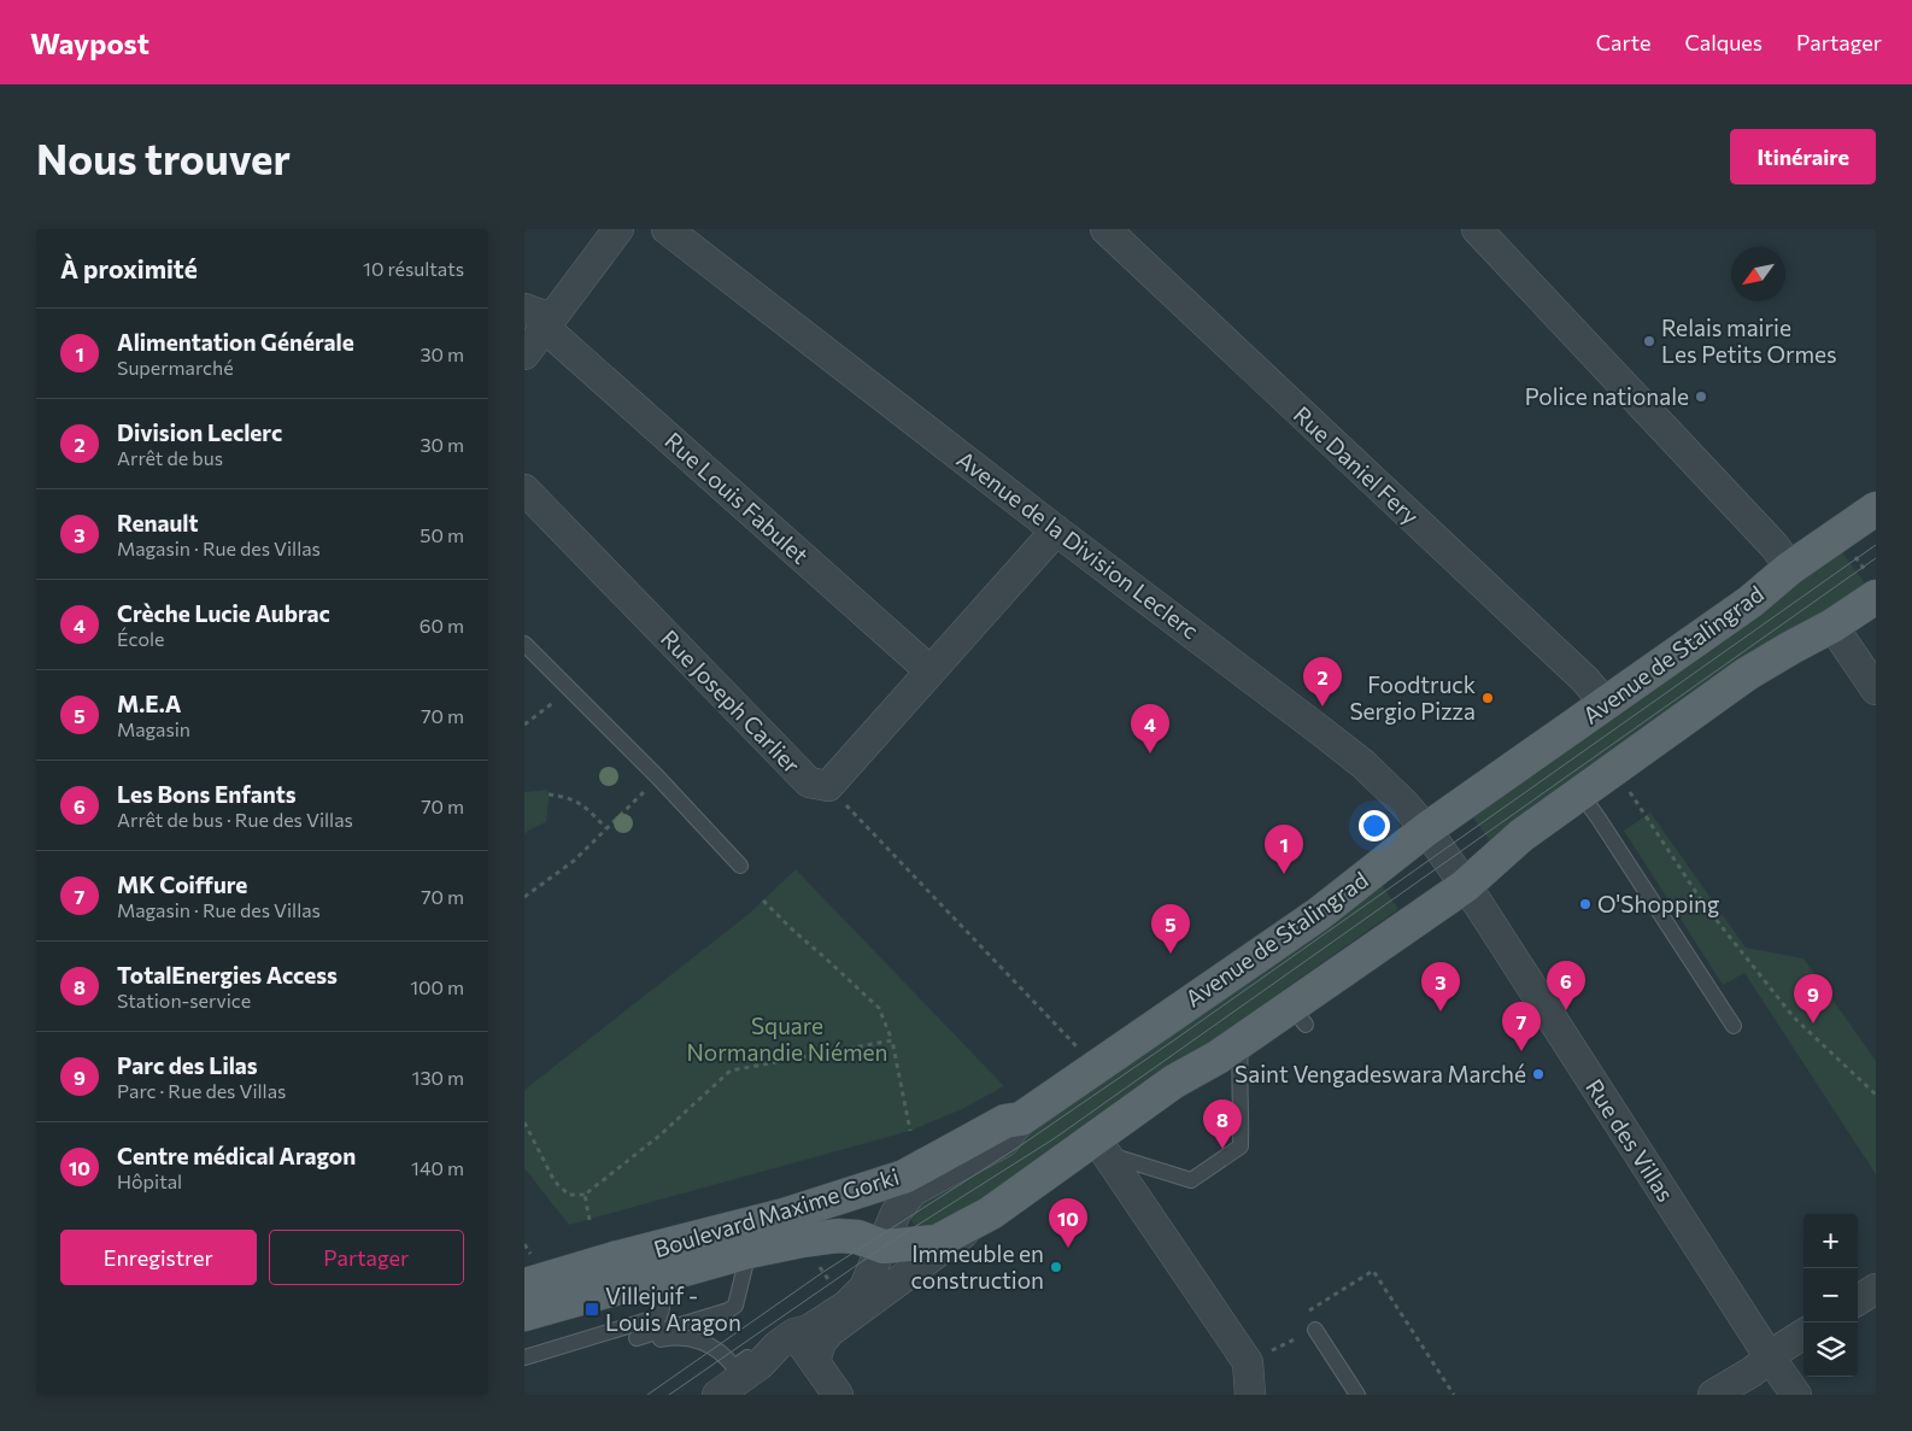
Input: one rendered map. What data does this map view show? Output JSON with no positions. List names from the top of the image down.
{
  "streets": {
    "main road": ["Avenue de Stalingrad", "Boulevard Maxime Gorki"],
    "street": [
      "Rue Daniel Fery",
      "Rue Louis Fabulet",
      "Avenue de la Division Leclerc",
      "Rue Joseph Carlier",
      "Rue des Villas"
    ]
  },
  "crossings": [
    ["Rue Daniel Fery", "Avenue de Stalingrad"],
    ["Avenue de la Division Leclerc", "Avenue de Stalingrad"],
    ["Avenue de la Division Leclerc", "Rue des Villas"],
    ["Avenue de Stalingrad", "Boulevard Maxime Gorki"]
  ],
  "parks": ["Square Normandie Niémen"],
  "places": {
    "other": [
      "Relais mairie Les Petits Ormes",
      "Police nationale",
      "Foodtruck Sergio Pizza",
      "O'Shopping",
      "Saint Vengadeswara Marché",
      "Immeuble en construction"
    ],
    "transit": ["Villejuif - Louis Aragon"]
  },
  "north": "bottom left",
  "page": {
    "header": "Waypost",
    "nav": ["Carte", "Calques", "Partager"],
    "buttons": [
      "Itinéraire",
      ["Enregistrer", "Partager"]
    ],
    "title": "Nous trouver",
    "heading": ["À proximité", "10 résultats"],
    "list": [
      {
        "mark": "1",
        "name": "Alimentation Générale",
        "note": "Supermarché",
        "value": "30 m"
      },
      {
        "mark": "2",
        "name": "Division Leclerc",
        "note": "Arrêt de bus",
        "value": "30 m"
      },
      {
        "mark": "3",
        "name": "Renault",
        "note": "Magasin · Rue des Villas",
        "value": "50 m"
      },
      {
        "mark": "4",
        "name": "Crèche Lucie Aubrac",
        "note": "École",
        "value": "60 m"
      },
      {
        "mark": "5",
        "name": "M.E.A",
        "note": "Magasin",
        "value": "70 m"
      },
      {
        "mark": "6",
        "name": "Les Bons Enfants",
        "note": "Arrêt de bus · Rue des Villas",
        "value": "70 m"
      },
      {
        "mark": "7",
        "name": "MK Coiffure",
        "note": "Magasin · Rue des Villas",
        "value": "70 m"
      },
      {
        "mark": "8",
        "name": "TotalEnergies Access",
        "note": "Station-service",
        "value": "100 m"
      },
      {
        "mark": "9",
        "name": "Parc des Lilas",
        "note": "Parc · Rue des Villas",
        "value": "130 m"
      },
      {
        "mark": "10",
        "name": "Centre médical Aragon",
        "note": "Hôpital",
        "value": "140 m"
      }
    ],
    "pins": [
      "2",
      "4",
      "1",
      "5",
      "6",
      "3",
      "9",
      "7",
      "8",
      "10"
    ],
    "map_buttons": ["+", "−"]
  }
}
